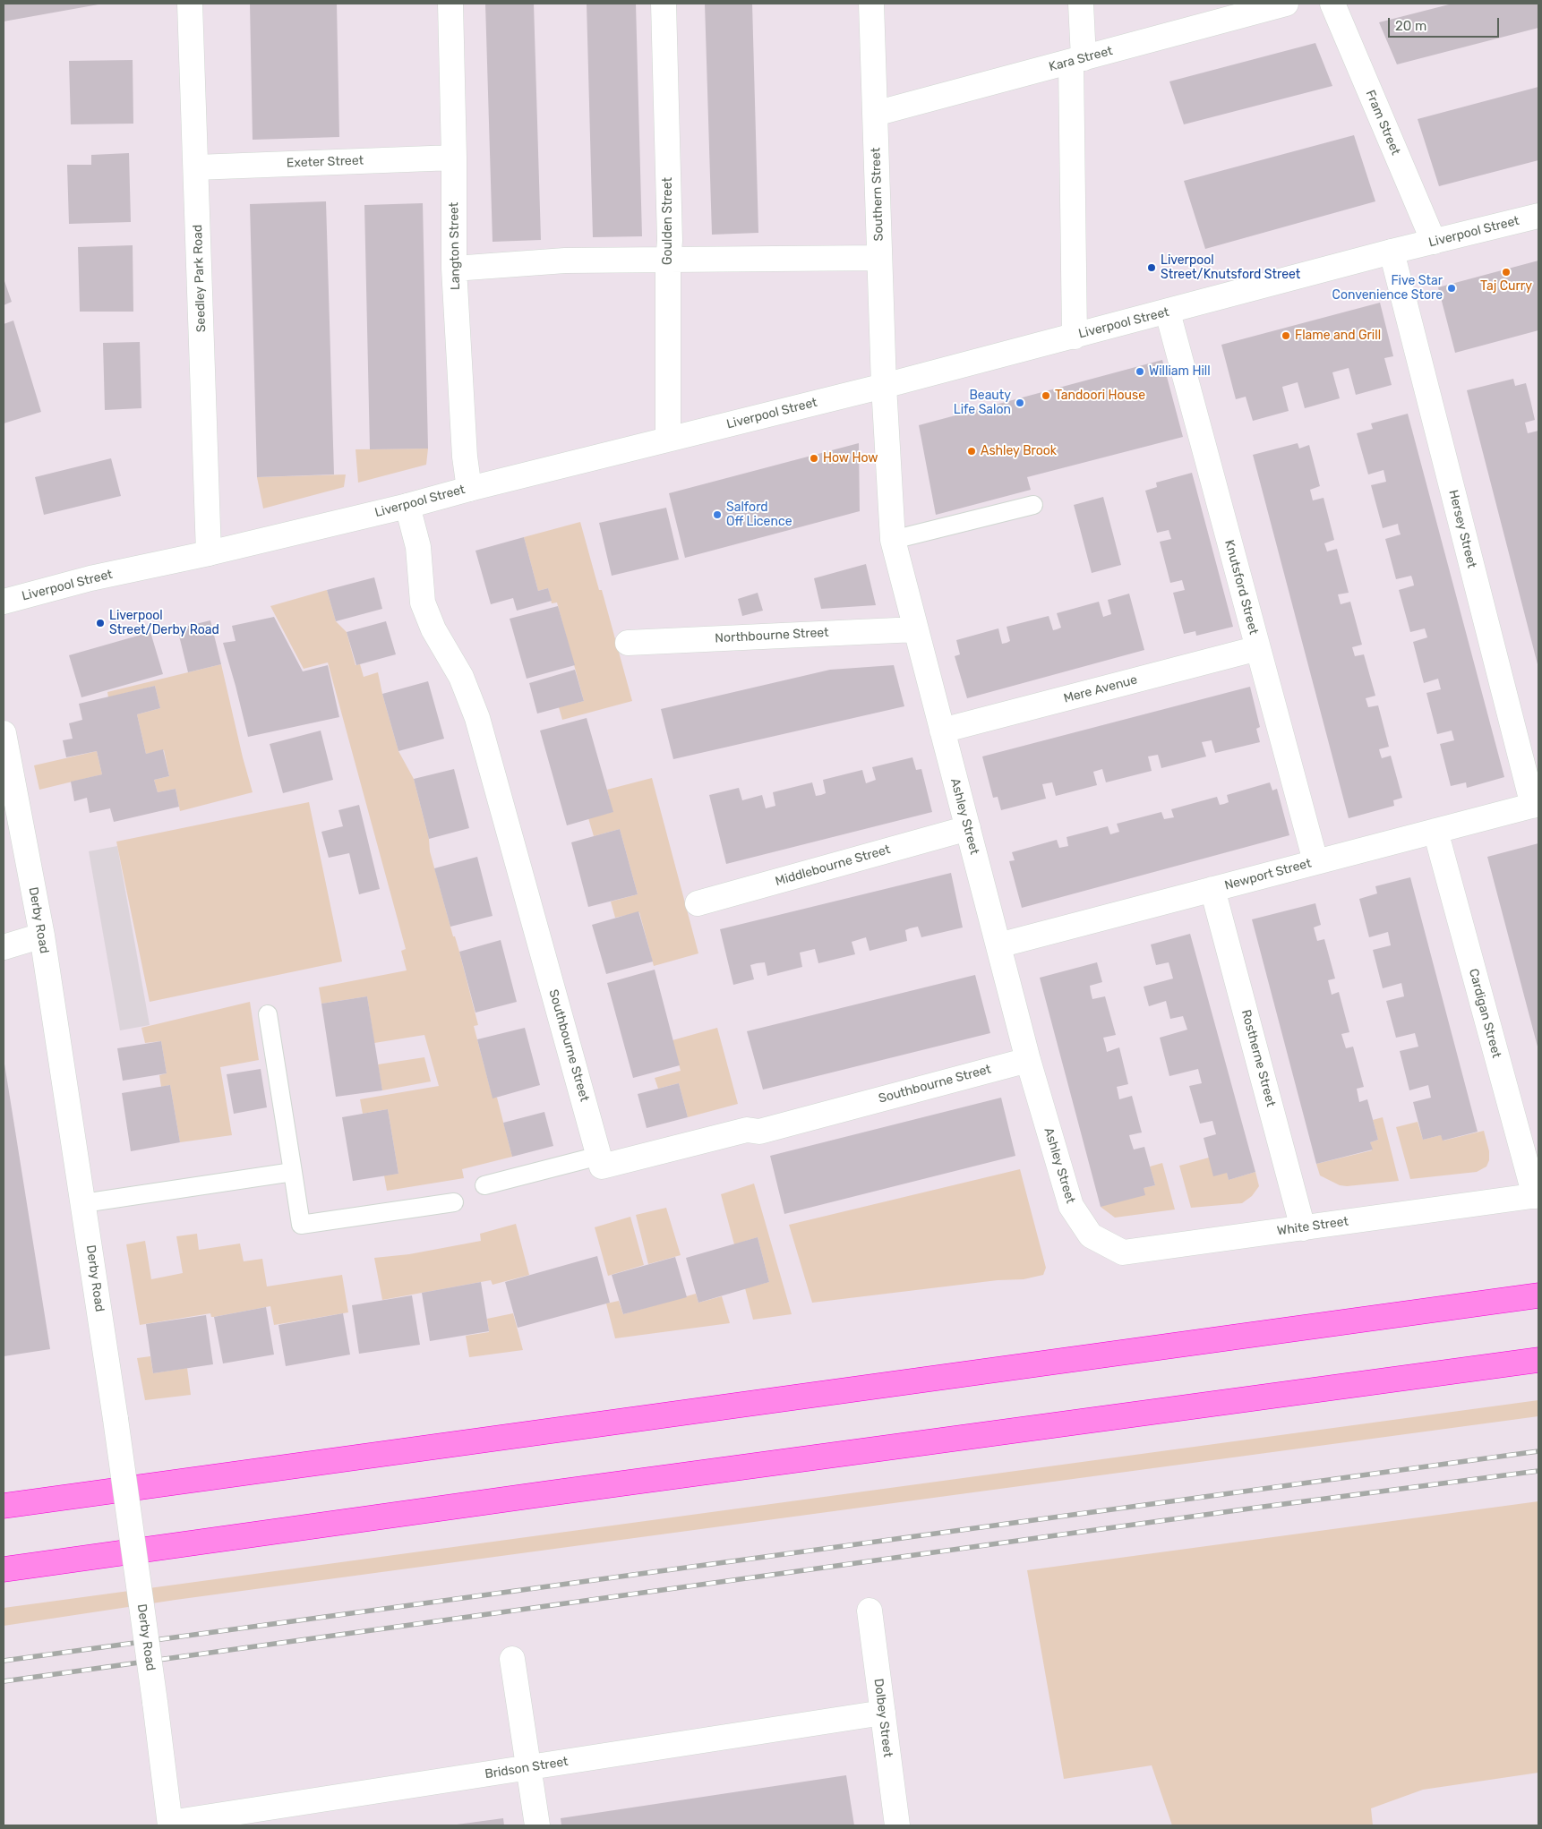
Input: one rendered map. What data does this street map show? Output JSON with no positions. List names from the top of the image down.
{
  "streets": {
    "street": [
      "Kara Street",
      "Fram Street",
      "Exeter Street",
      "Southern Street",
      "Goulden Street",
      "Liverpool Street",
      "Langton Street",
      "Seedley Park Road",
      "Hersey Street",
      "Knutsford Street",
      "Northbourne Street",
      "Mere Avenue",
      "Ashley Street",
      "Middlebourne Street",
      "Newport Street",
      "Derby Road",
      "Cardigan Street",
      "Southbourne Street",
      "Rostherne Street",
      "White Street",
      "Dolbey Street",
      "Bridson Street"
    ]
  },
  "crossings": [
    ["Kara Street", "Southern Street"],
    ["Fram Street", "Liverpool Street"],
    ["Exeter Street", "Langton Street"],
    ["Exeter Street", "Seedley Park Road"],
    ["Southern Street", "Liverpool Street"],
    ["Southern Street", "Ashley Street"],
    ["Goulden Street", "Liverpool Street"],
    ["Liverpool Street", "Langton Street"],
    ["Liverpool Street", "Seedley Park Road"],
    ["Liverpool Street", "Hersey Street"],
    ["Liverpool Street", "Knutsford Street"],
    ["Liverpool Street", "Ashley Street"],
    ["Liverpool Street", "Southbourne Street"],
    ["Hersey Street", "Newport Street"],
    ["Knutsford Street", "Mere Avenue"],
    ["Knutsford Street", "Newport Street"],
    ["Northbourne Street", "Ashley Street"],
    ["Mere Avenue", "Ashley Street"],
    ["Ashley Street", "Middlebourne Street"],
    ["Ashley Street", "Newport Street"],
    ["Ashley Street", "Southbourne Street"],
    ["Ashley Street", "White Street"],
    ["Newport Street", "Cardigan Street"],
    ["Newport Street", "Rostherne Street"],
    ["Derby Road", "Bridson Street"],
    ["Cardigan Street", "White Street"],
    ["Rostherne Street", "White Street"],
    ["Dolbey Street", "Bridson Street"]
  ],
  "places": [
    "Liverpool Street/Knutsford Street",
    "Taj Curry",
    "Five Star Convenience Store",
    "Flame and Grill",
    "William Hill",
    "Tandoori House",
    "Beauty Life Salon",
    "Ashley Brook",
    "How How",
    "Salford Off Licence",
    "Liverpool Street/Derby Road"
  ],
  "scale_bar": "20 m"
}
